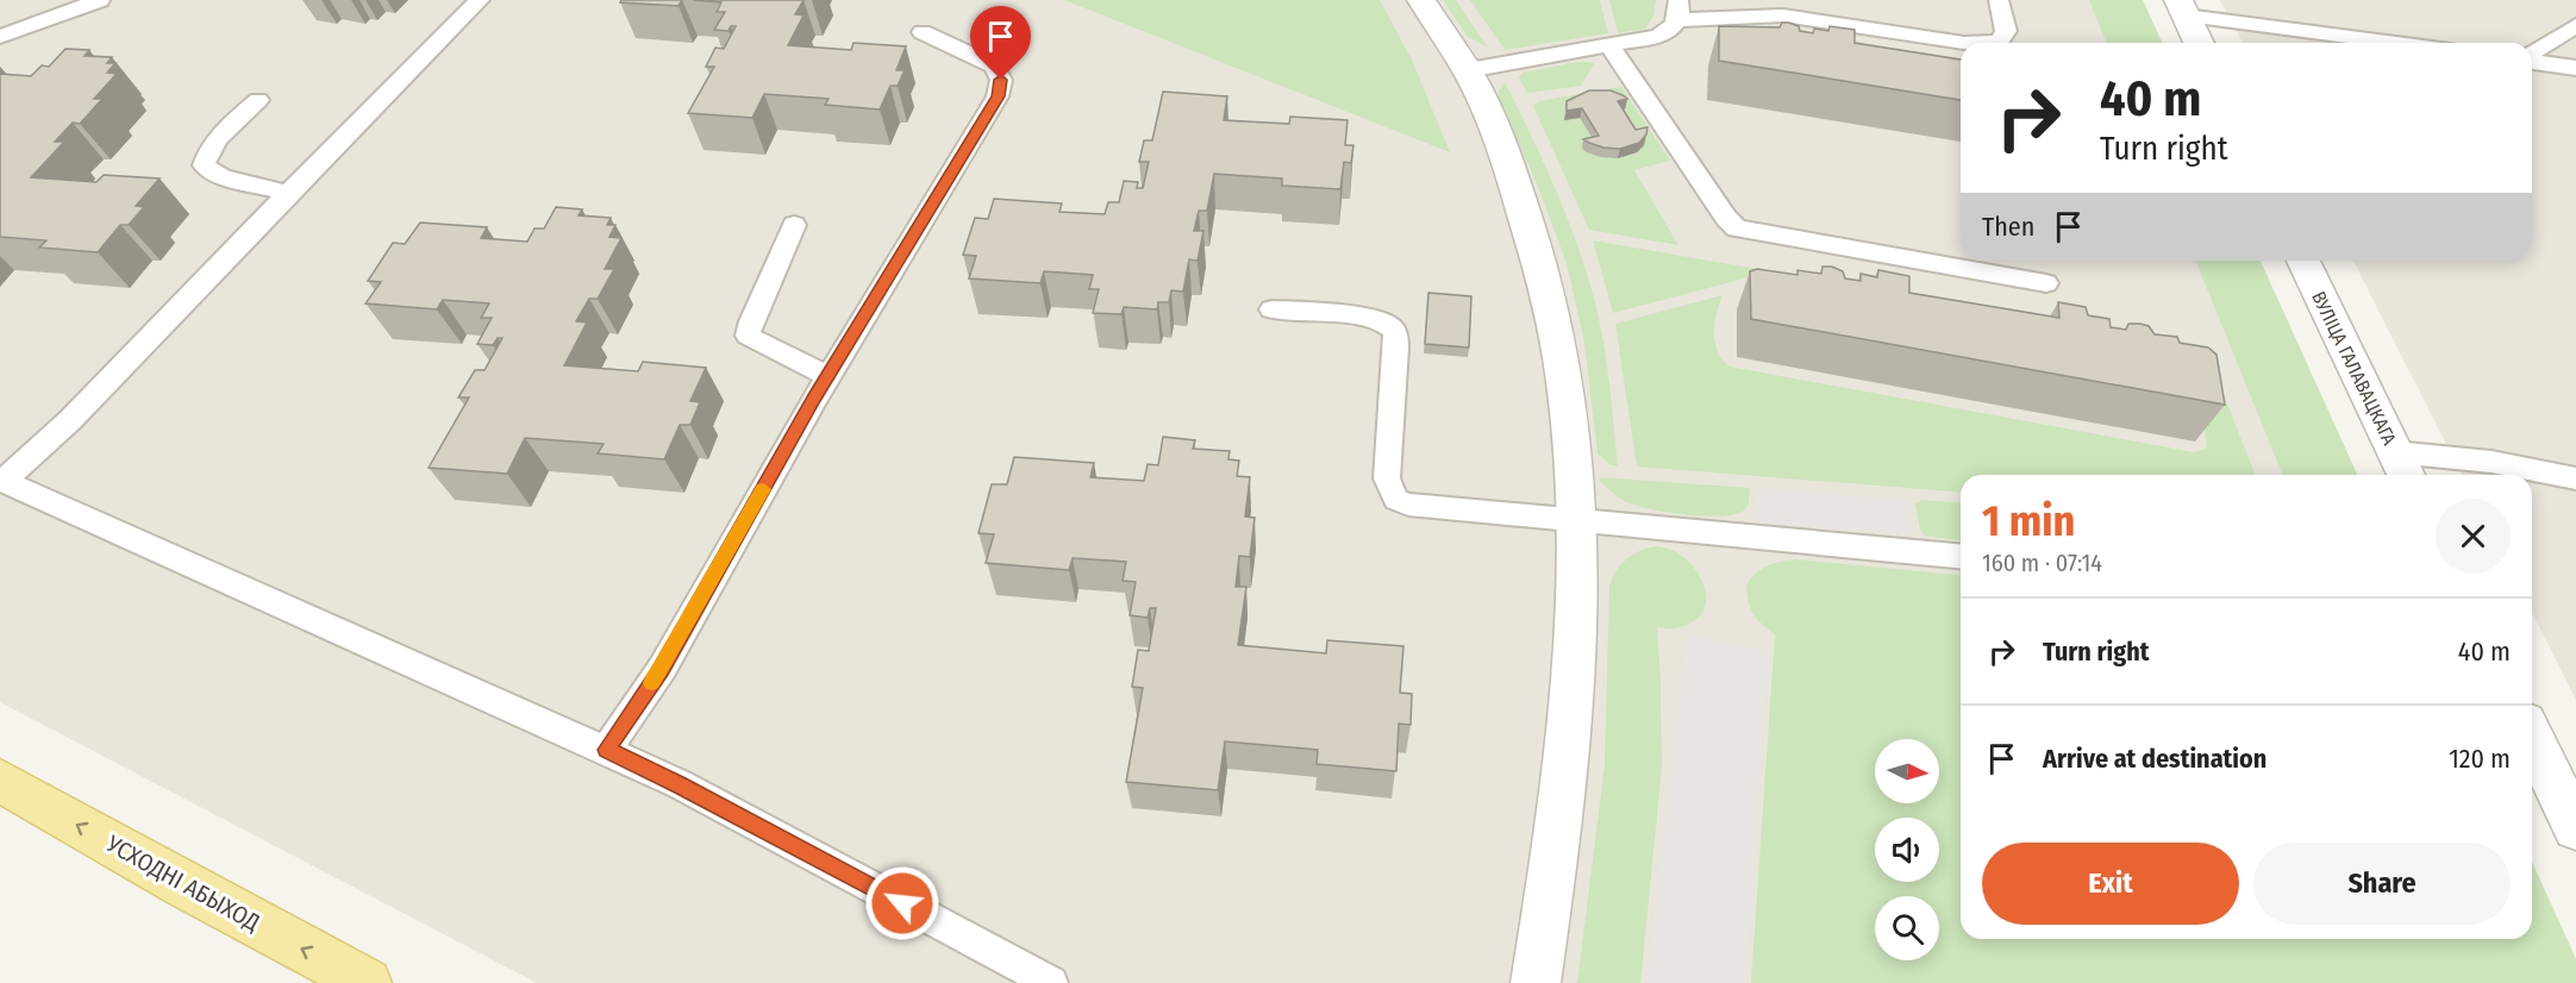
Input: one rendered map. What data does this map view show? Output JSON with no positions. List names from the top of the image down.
{
  "streets": {
    "main road": ["УСХОДНІ АБЫХОД"],
    "street": ["ВУЛІЦА ГАЛАВАЦКАГА"]
  },
  "one_way": ["УСХОДНІ АБЫХОД"],
  "north": "right",
  "page": {
    "turn": ["40 m", "Turn right"],
    "then": "Then",
    "heading": ["1 min", "160 m · 07:14"],
    "list": [
      {
        "name": "Turn right",
        "value": "40 m"
      },
      {
        "name": "Arrive at destination",
        "value": "120 m"
      }
    ],
    "buttons": ["Exit", "Share"]
  }
}
